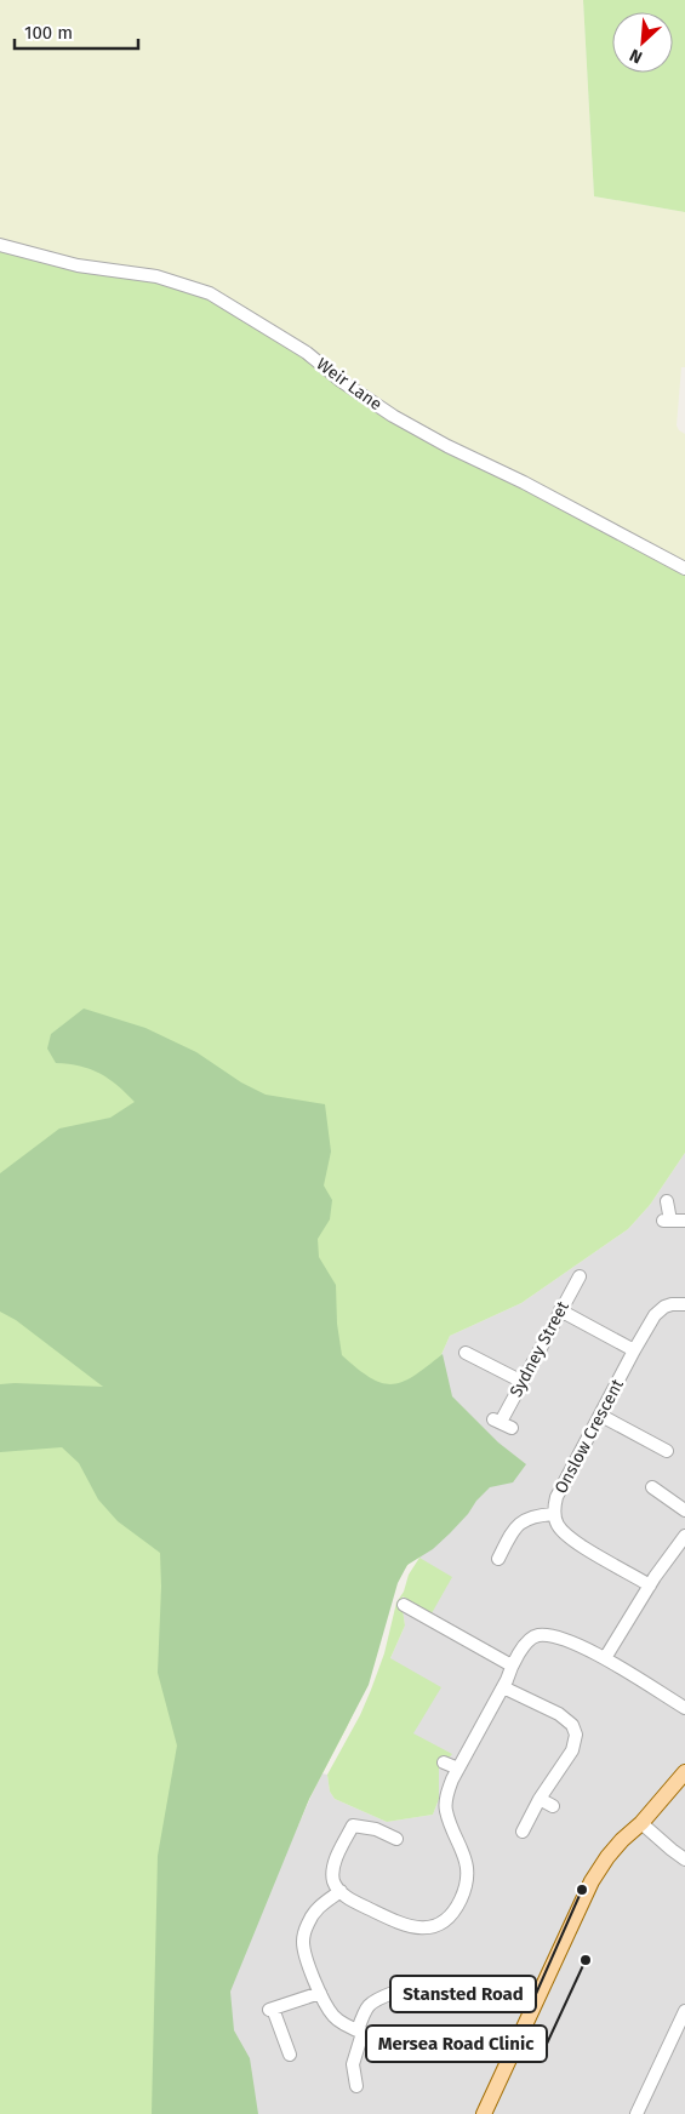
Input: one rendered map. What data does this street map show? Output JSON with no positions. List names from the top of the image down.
{
  "streets": {
    "street": ["Weir Lane", "Sydney Street", "Onslow Crescent"]
  },
  "places": ["Stansted Road", "Mersea Road Clinic"],
  "scale_bar": "100 m",
  "north": "bottom left"
}
